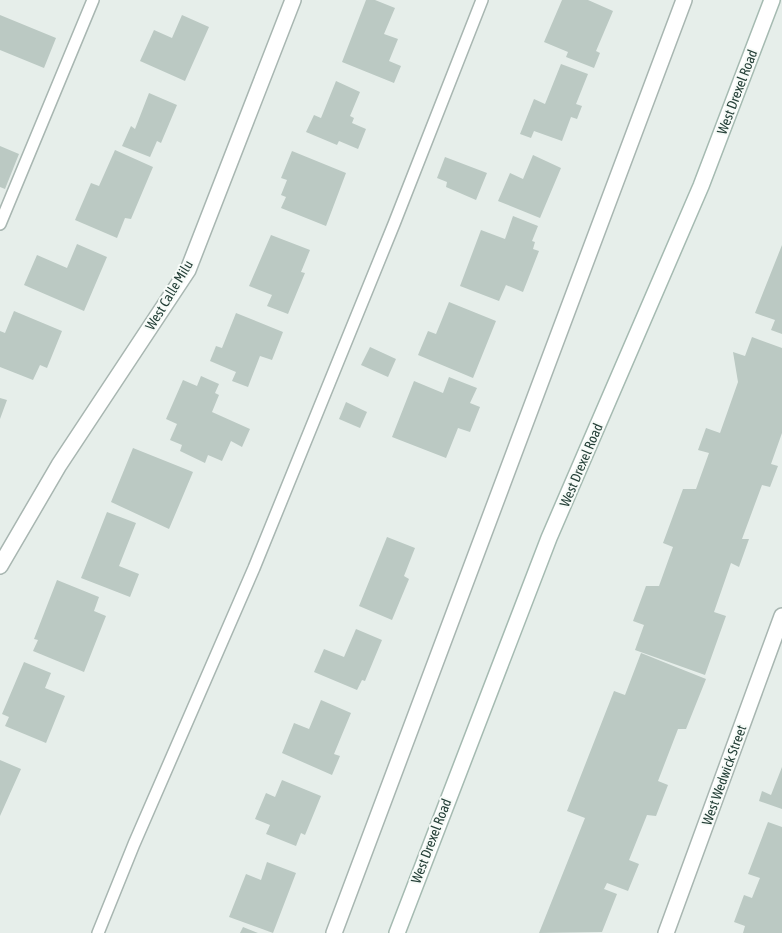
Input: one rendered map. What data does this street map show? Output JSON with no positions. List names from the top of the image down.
{
  "streets": {
    "street": ["West Drexel Road", "West Calle Milu", "West Wedwick Street"]
  }
}
